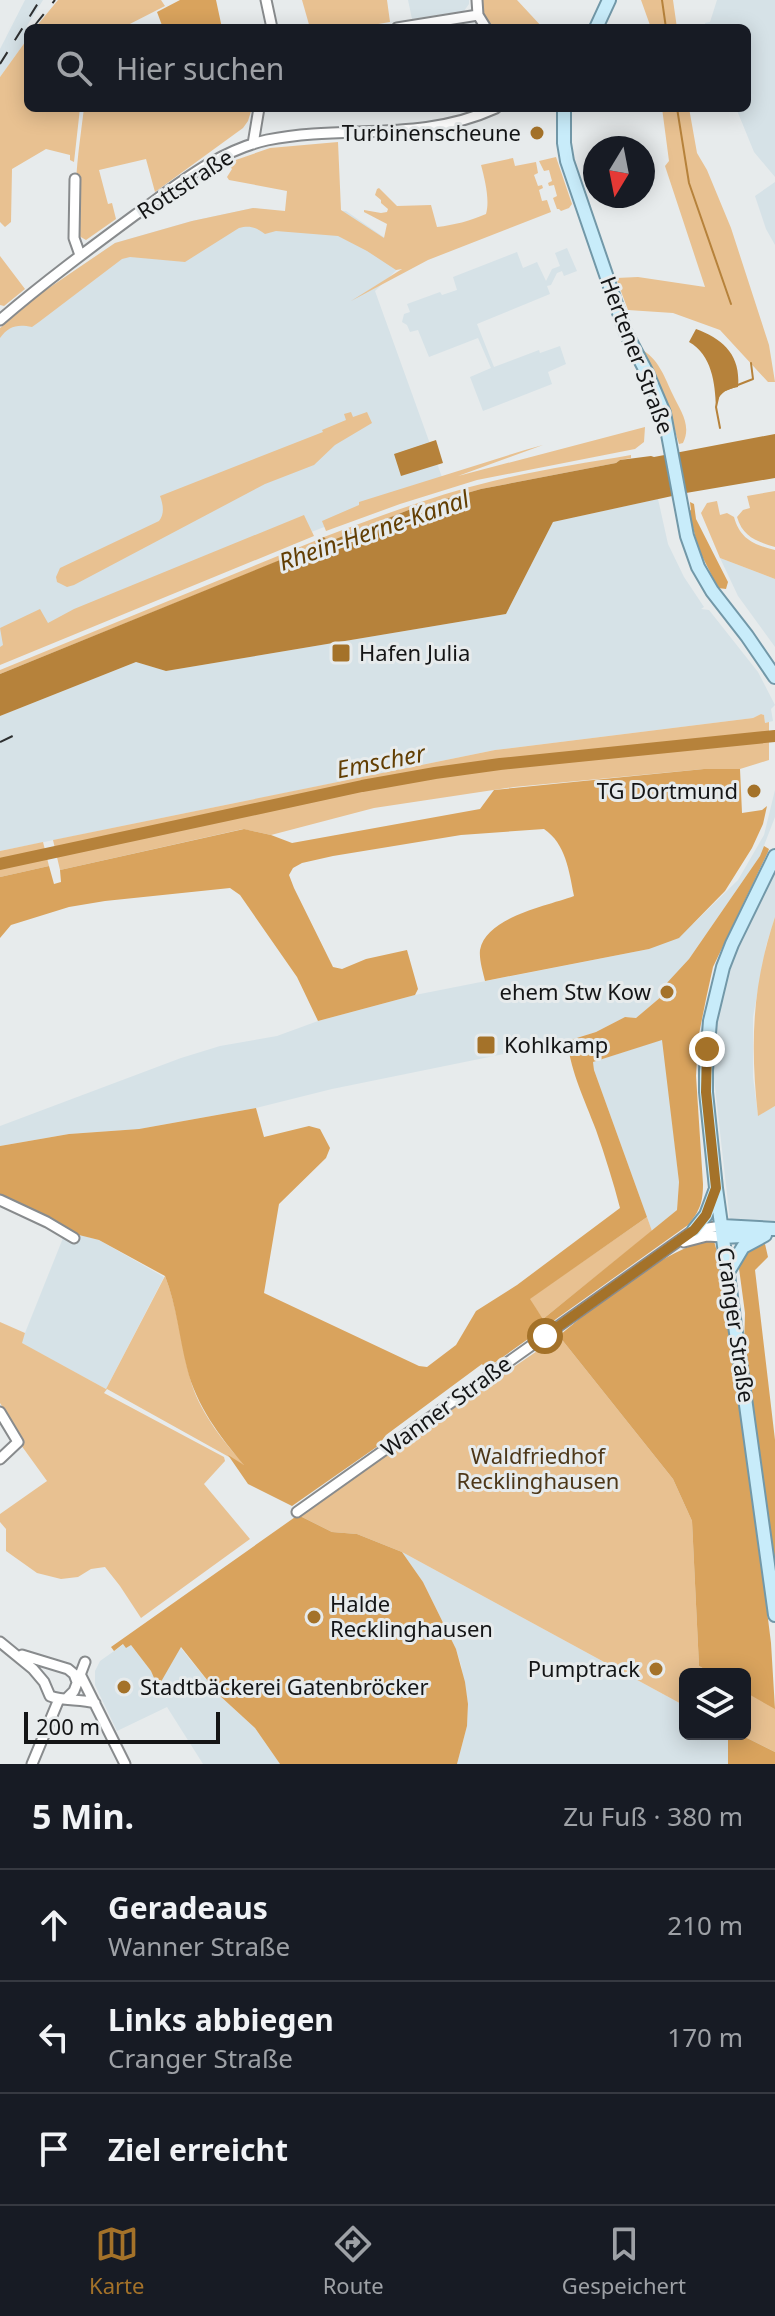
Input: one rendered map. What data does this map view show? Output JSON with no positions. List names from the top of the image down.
{
  "streets": {
    "main road": ["Hertener Straße", "Cranger Straße"],
    "street": ["Rottstraße", "Wanner Straße"]
  },
  "crossings": [
    ["Cranger Straße", "Wanner Straße"]
  ],
  "water": ["Rhein-Herne-Kanal", "Emscher"],
  "parks": ["Waldfriedhof Recklinghausen"],
  "places": {
    "other": [
      "Turbinenscheune",
      "TG Dortmund",
      "ehem Stw Kow",
      "Halde Recklinghausen",
      "Pumptrack",
      "Stadtbäckerei Gatenbröcker"
    ],
    "transit": ["Hafen Julia", "Kohlkamp"]
  },
  "scale_bar": "200 m",
  "north": "bottom",
  "page": {
    "search": "Hier suchen",
    "scale": "200 m",
    "heading": ["5 Min.", "Zu Fuß · 380 m"],
    "list": [
      ["Geradeaus", "Wanner Straße", "210 m"],
      ["Links abbiegen", "Cranger Straße", "170 m"],
      "Ziel erreicht"
    ],
    "nav": ["Karte", "Route", "Gespeichert"]
  }
}
